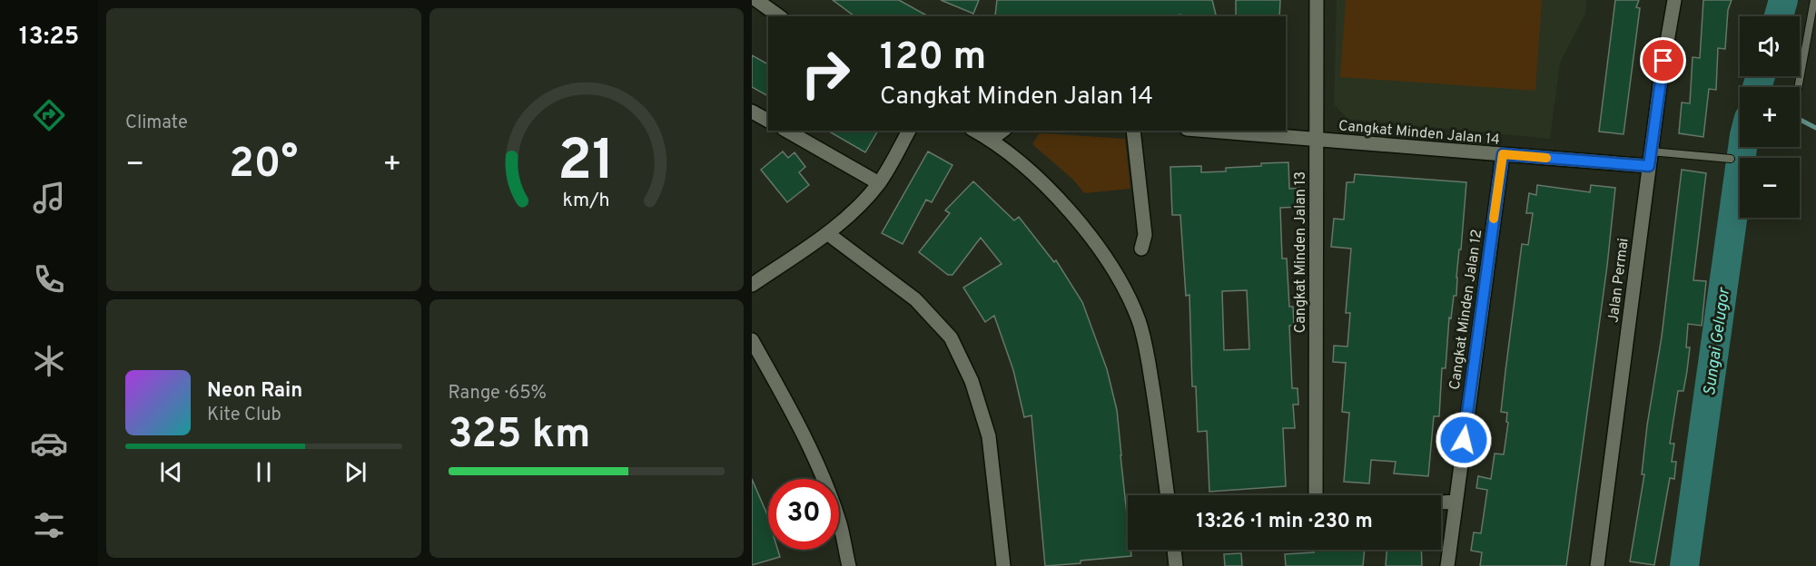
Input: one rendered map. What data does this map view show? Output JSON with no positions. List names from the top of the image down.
{
  "streets": {
    "street": [
      "Cangkat Minden Jalan 14",
      "Cangkat Minden Jalan 13",
      "Jalan Permai",
      "Cangkat Minden Jalan 12"
    ]
  },
  "crossings": [
    ["Cangkat Minden Jalan 14", "Cangkat Minden Jalan 13"],
    ["Cangkat Minden Jalan 14", "Jalan Permai"],
    ["Cangkat Minden Jalan 14", "Cangkat Minden Jalan 12"]
  ],
  "water": ["Sungai Gelugor"],
  "page": {
    "tabs": "13:25",
    "tile": [
      "Climate",
      ["Range · 65%", "325 km"]
    ],
    "map_buttons": ["+", "−"],
    "turn": ["120 m", "Cangkat Minden Jalan 14"],
    "heat": ["−", "20°", "+"],
    "song": ["Neon Rain", "Kite Club"],
    "limit": "30",
    "trip": "13:26 · 1 min · 230 m",
    "gauge": ["21", "km/h"]
  }
}
